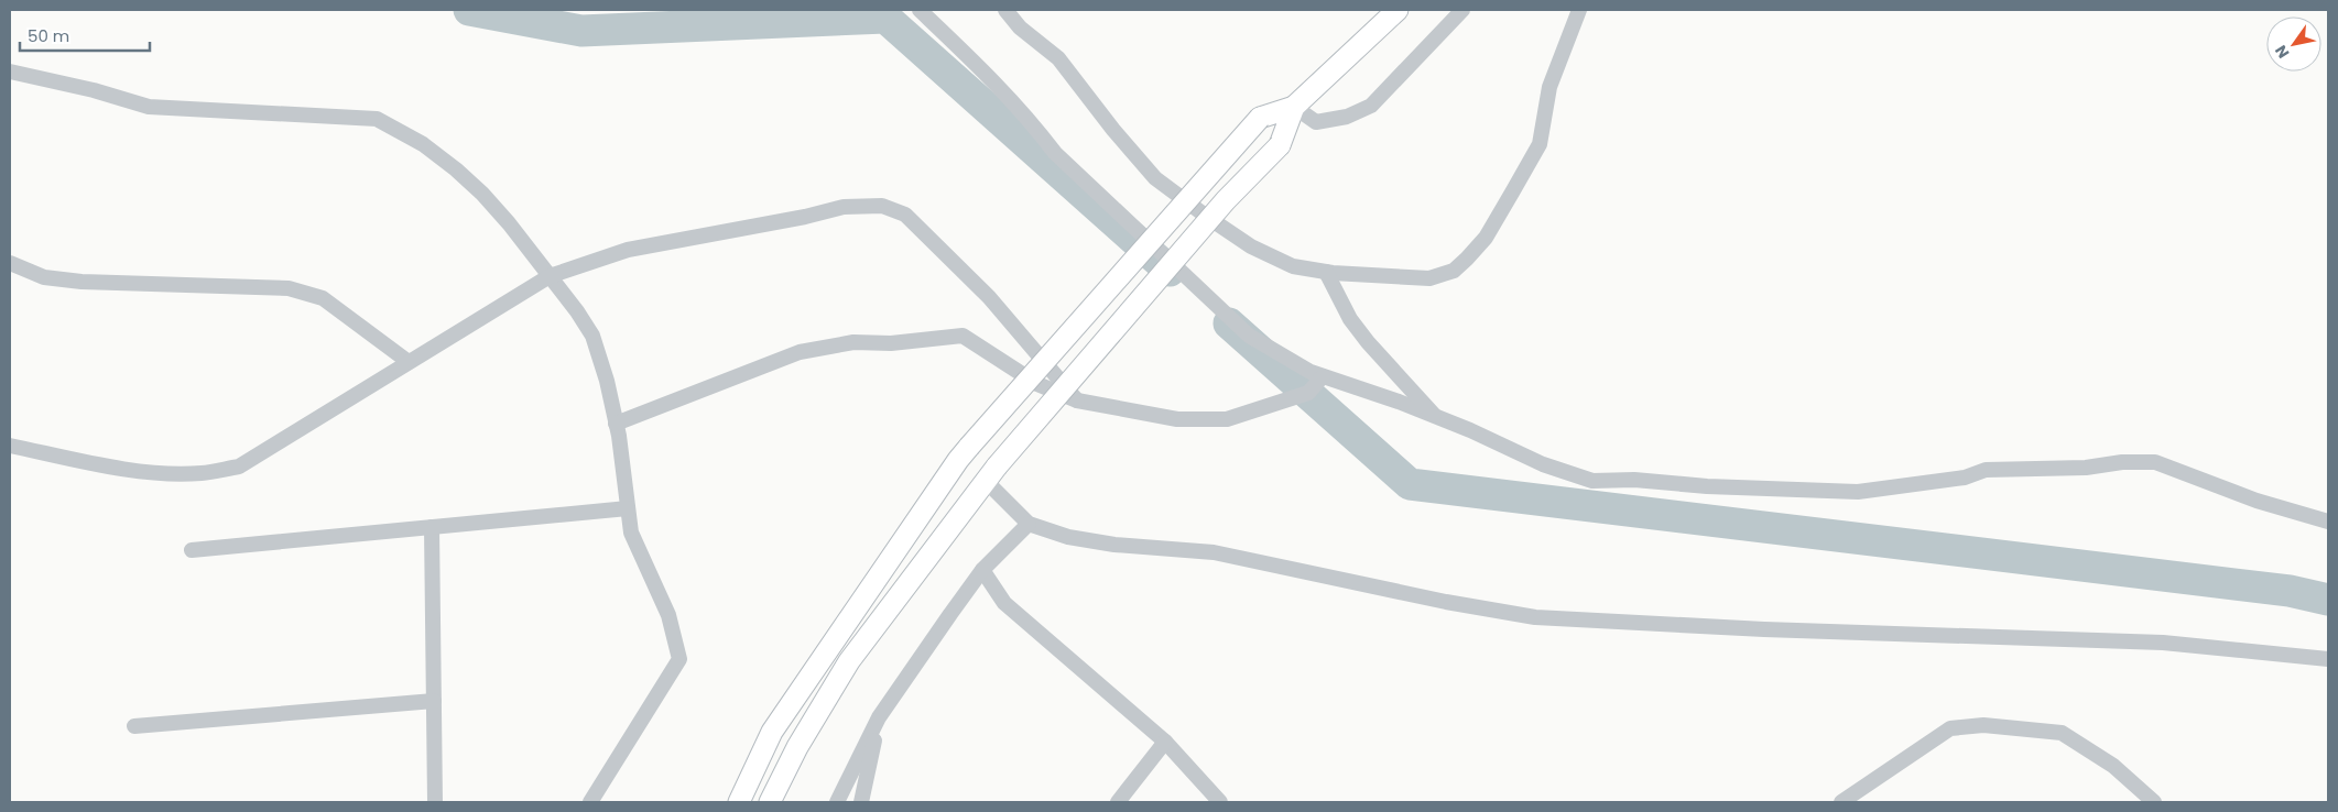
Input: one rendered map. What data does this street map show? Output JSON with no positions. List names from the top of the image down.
{
  "scale_bar": "50 m",
  "north": "bottom left"
}
